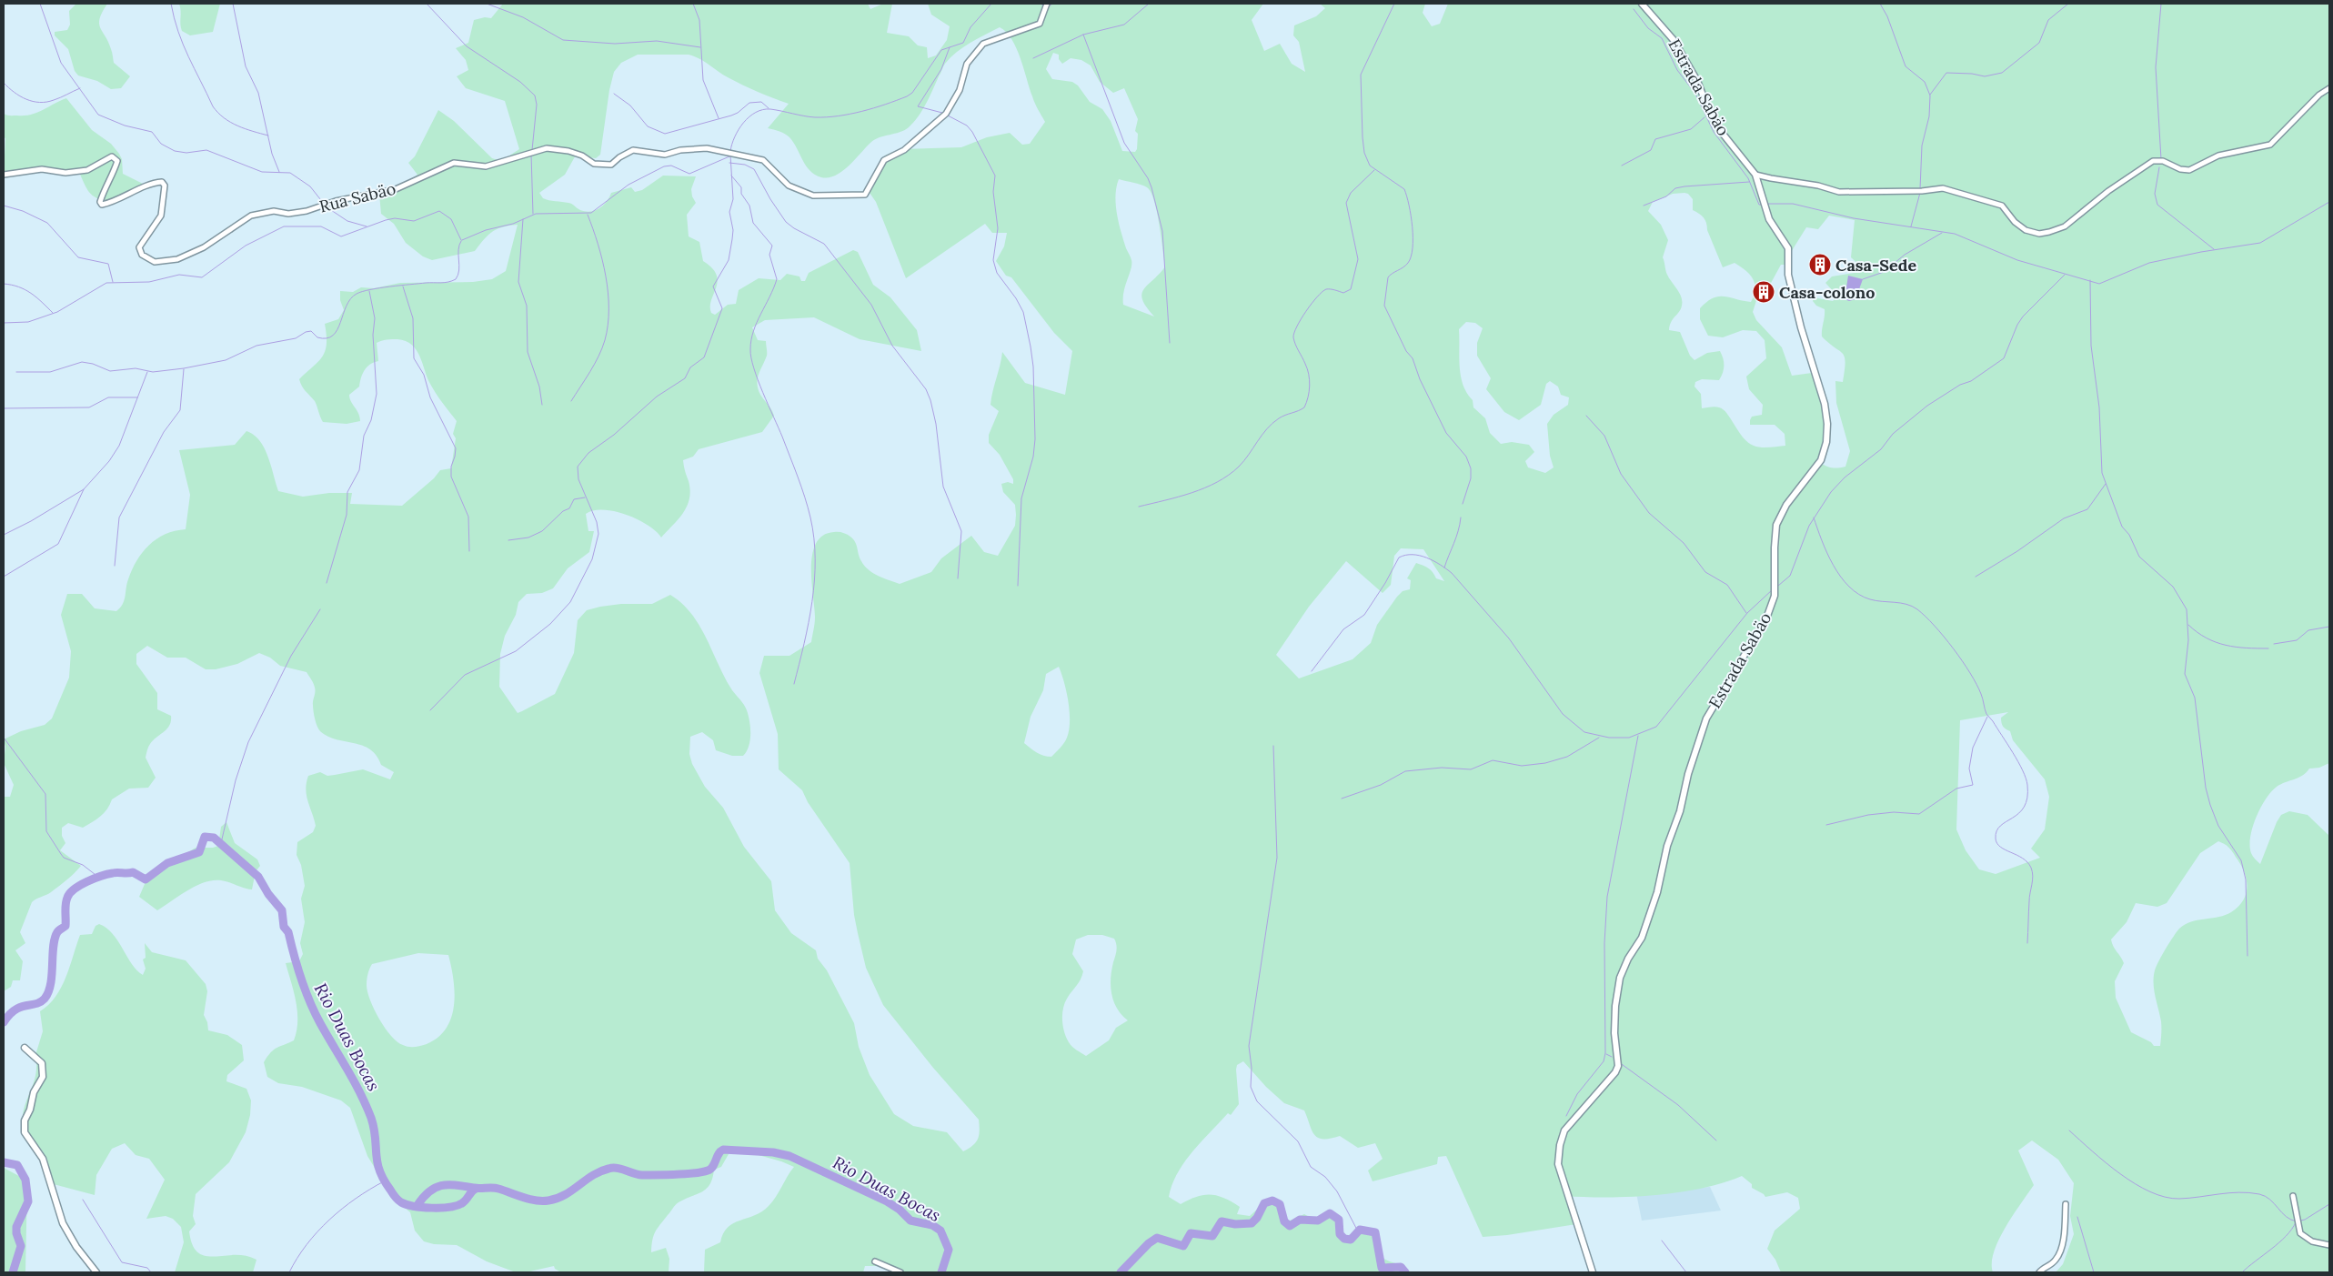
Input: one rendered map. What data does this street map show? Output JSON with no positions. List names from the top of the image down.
{
  "streets": {
    "street": ["Estrada Sabäo", "Rua Sabäo"]
  },
  "water": ["Rio Duas Bocas"],
  "places": {
    "building": ["Casa-Sede", "Casa-colono"]
  }
}
